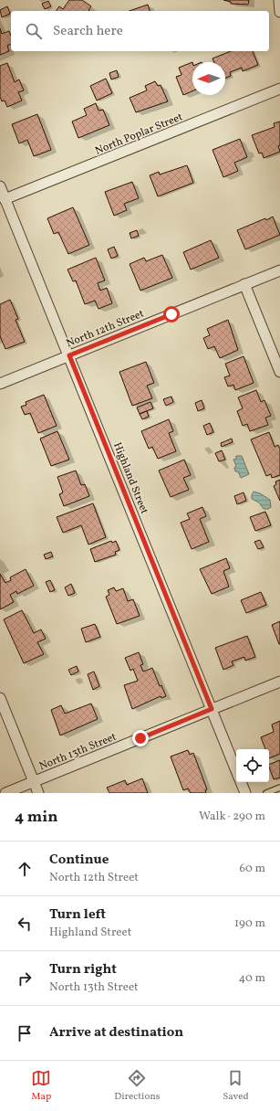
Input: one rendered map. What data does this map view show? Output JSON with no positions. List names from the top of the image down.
{
  "streets": {
    "street": [
      "North Poplar Street",
      "North 12th Street",
      "Highland Street",
      "North 13th Street"
    ]
  },
  "crossings": [
    ["North Poplar Street", "Highland Street"],
    ["North 12th Street", "Highland Street"],
    ["Highland Street", "North 13th Street"]
  ],
  "north": "left",
  "page": {
    "search": "Search here",
    "heading": ["4 min", "Walk · 290 m"],
    "list": [
      ["Continue", "North 12th Street", "60 m"],
      ["Turn left", "Highland Street", "190 m"],
      ["Turn right", "North 13th Street", "40 m"],
      "Arrive at destination"
    ],
    "nav": ["Map", "Directions", "Saved"]
  }
}
